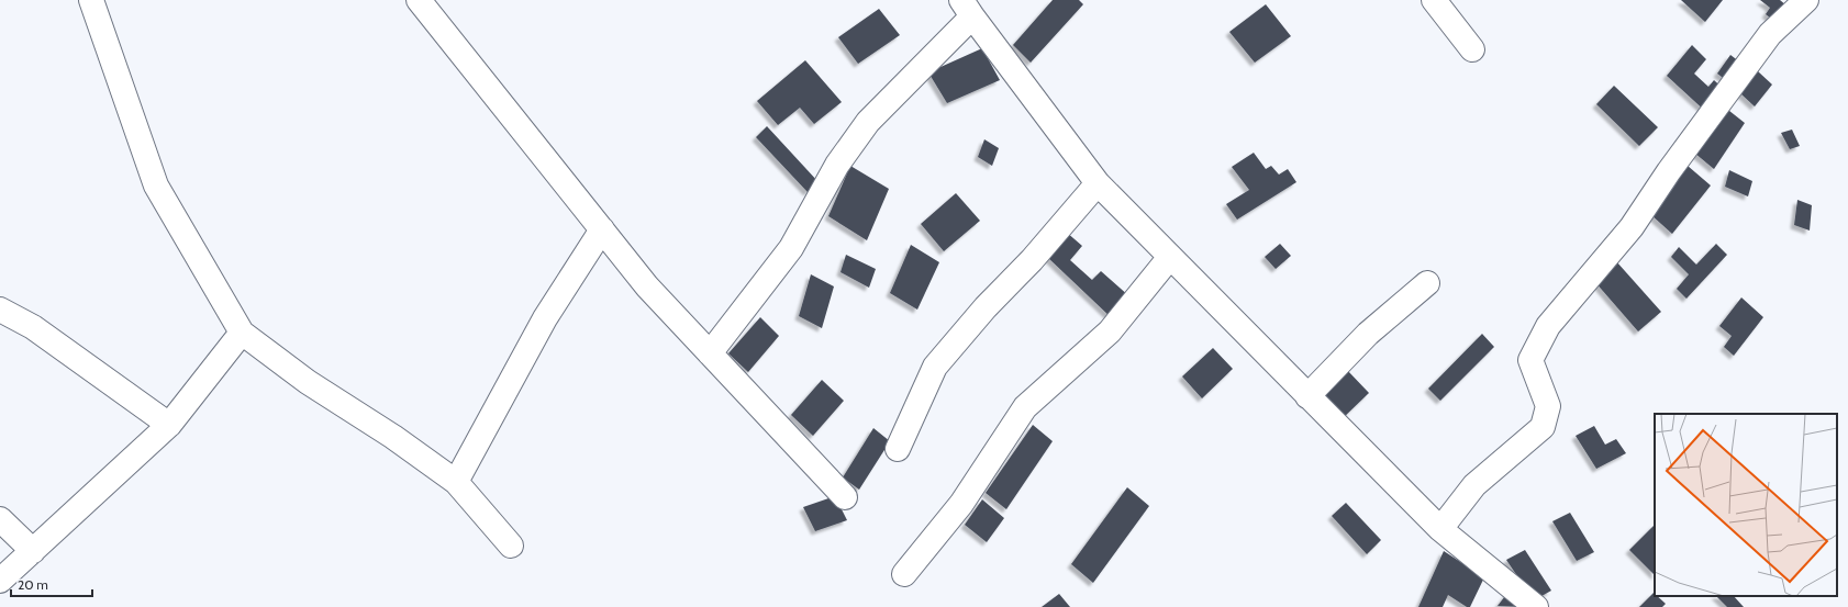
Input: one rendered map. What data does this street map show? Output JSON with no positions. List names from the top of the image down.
{
  "scale_bar": "20 m"
}
